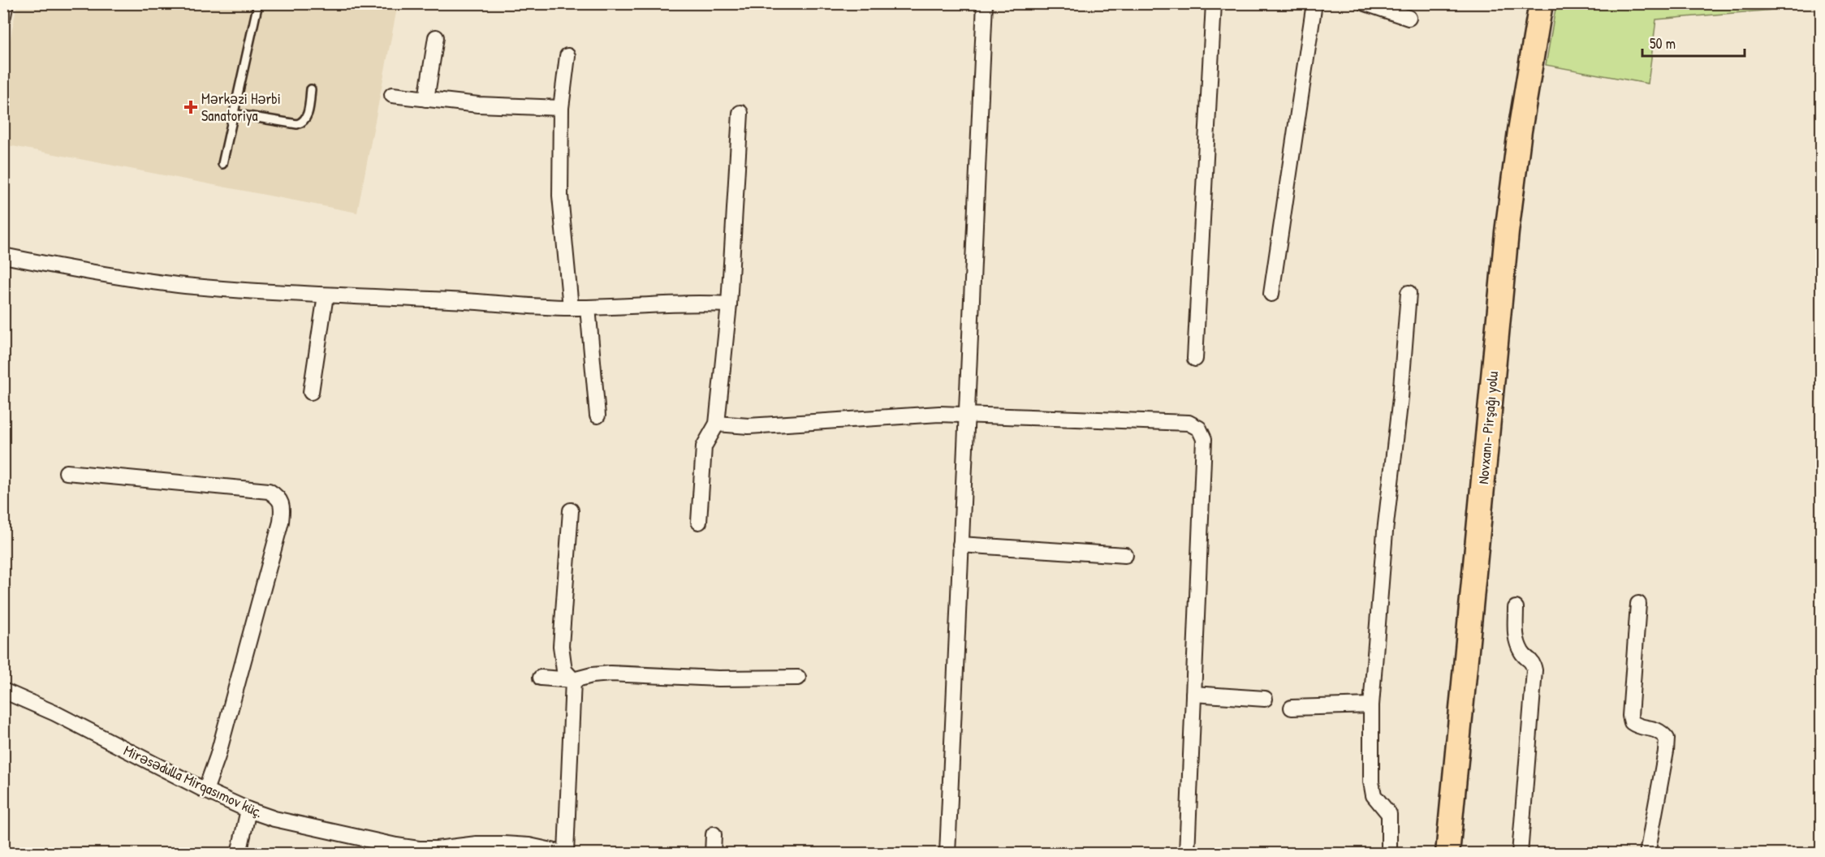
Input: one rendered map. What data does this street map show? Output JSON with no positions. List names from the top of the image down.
{
  "streets": {
    "main road": ["Novxanı- Pirşağı yolu"],
    "street": ["Mirəsədulla Mirqasımov küç."]
  },
  "places": {
    "health": ["Mərkəzi Hərbi Sanatoriya"]
  },
  "scale_bar": "50 m"
}
